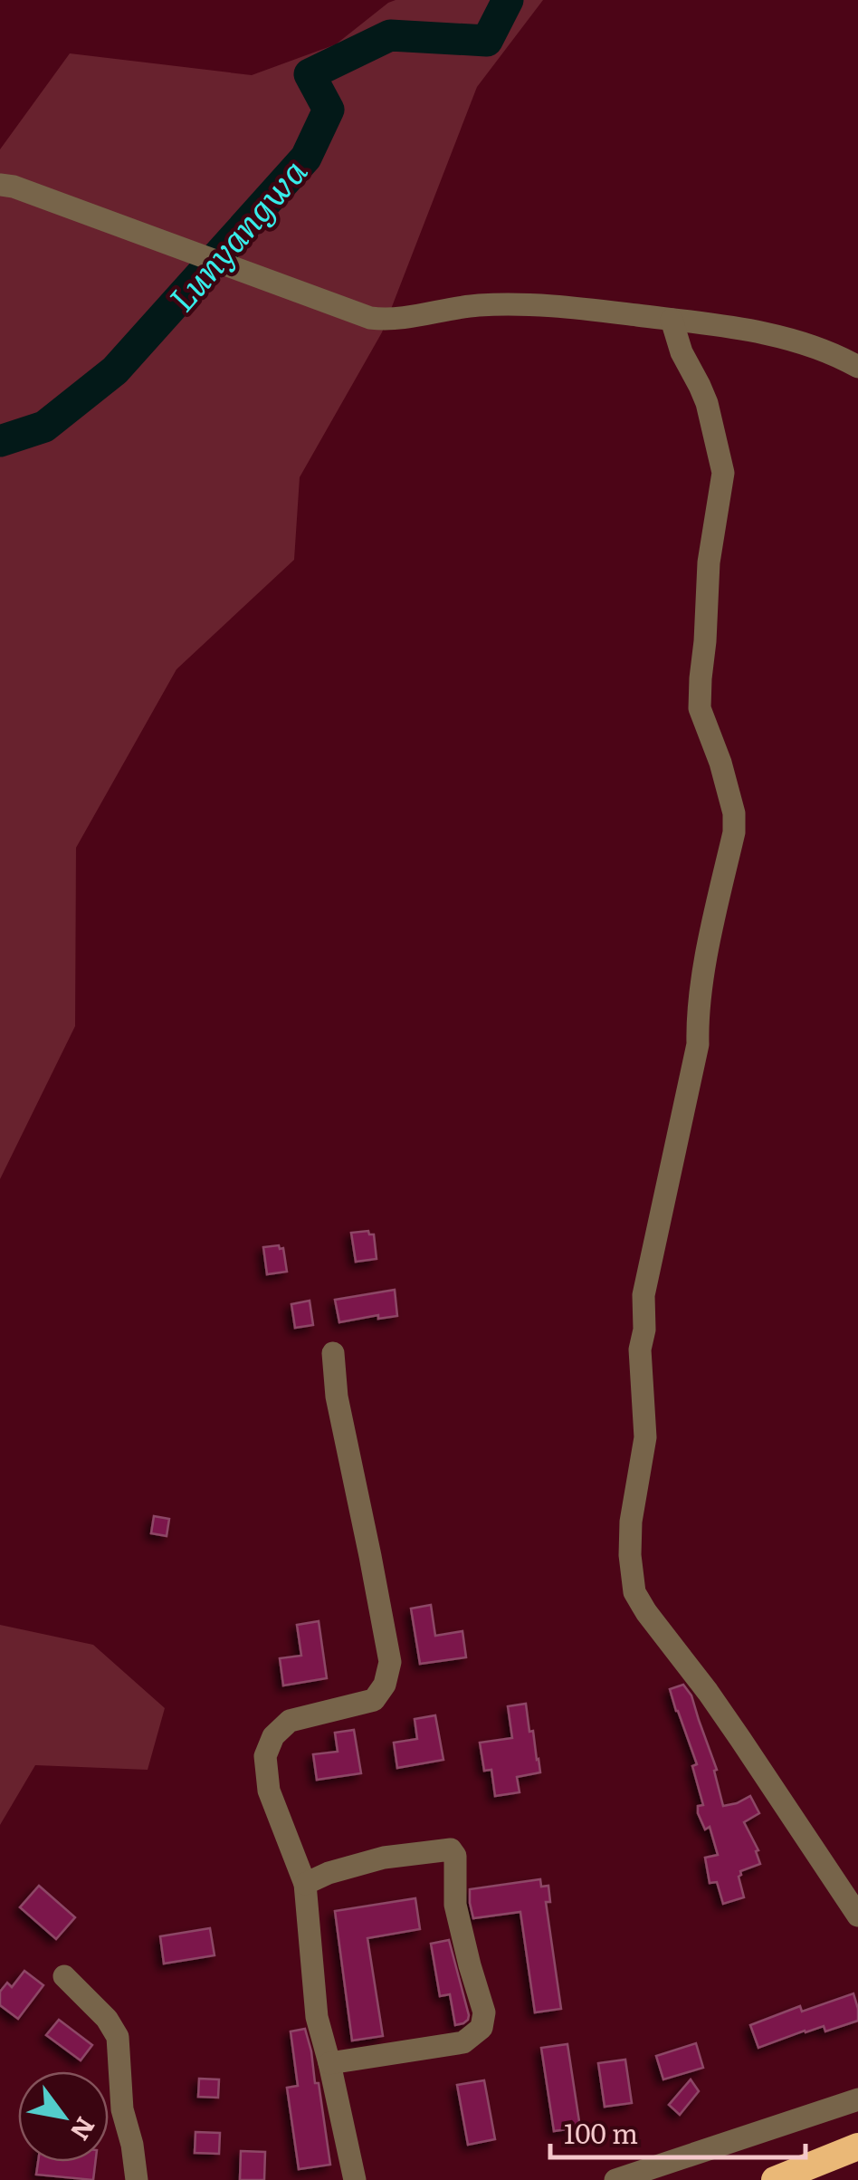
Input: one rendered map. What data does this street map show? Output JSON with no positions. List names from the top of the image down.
{
  "water": ["Lunyangwa"],
  "scale_bar": "100 m",
  "north": "bottom right"
}
